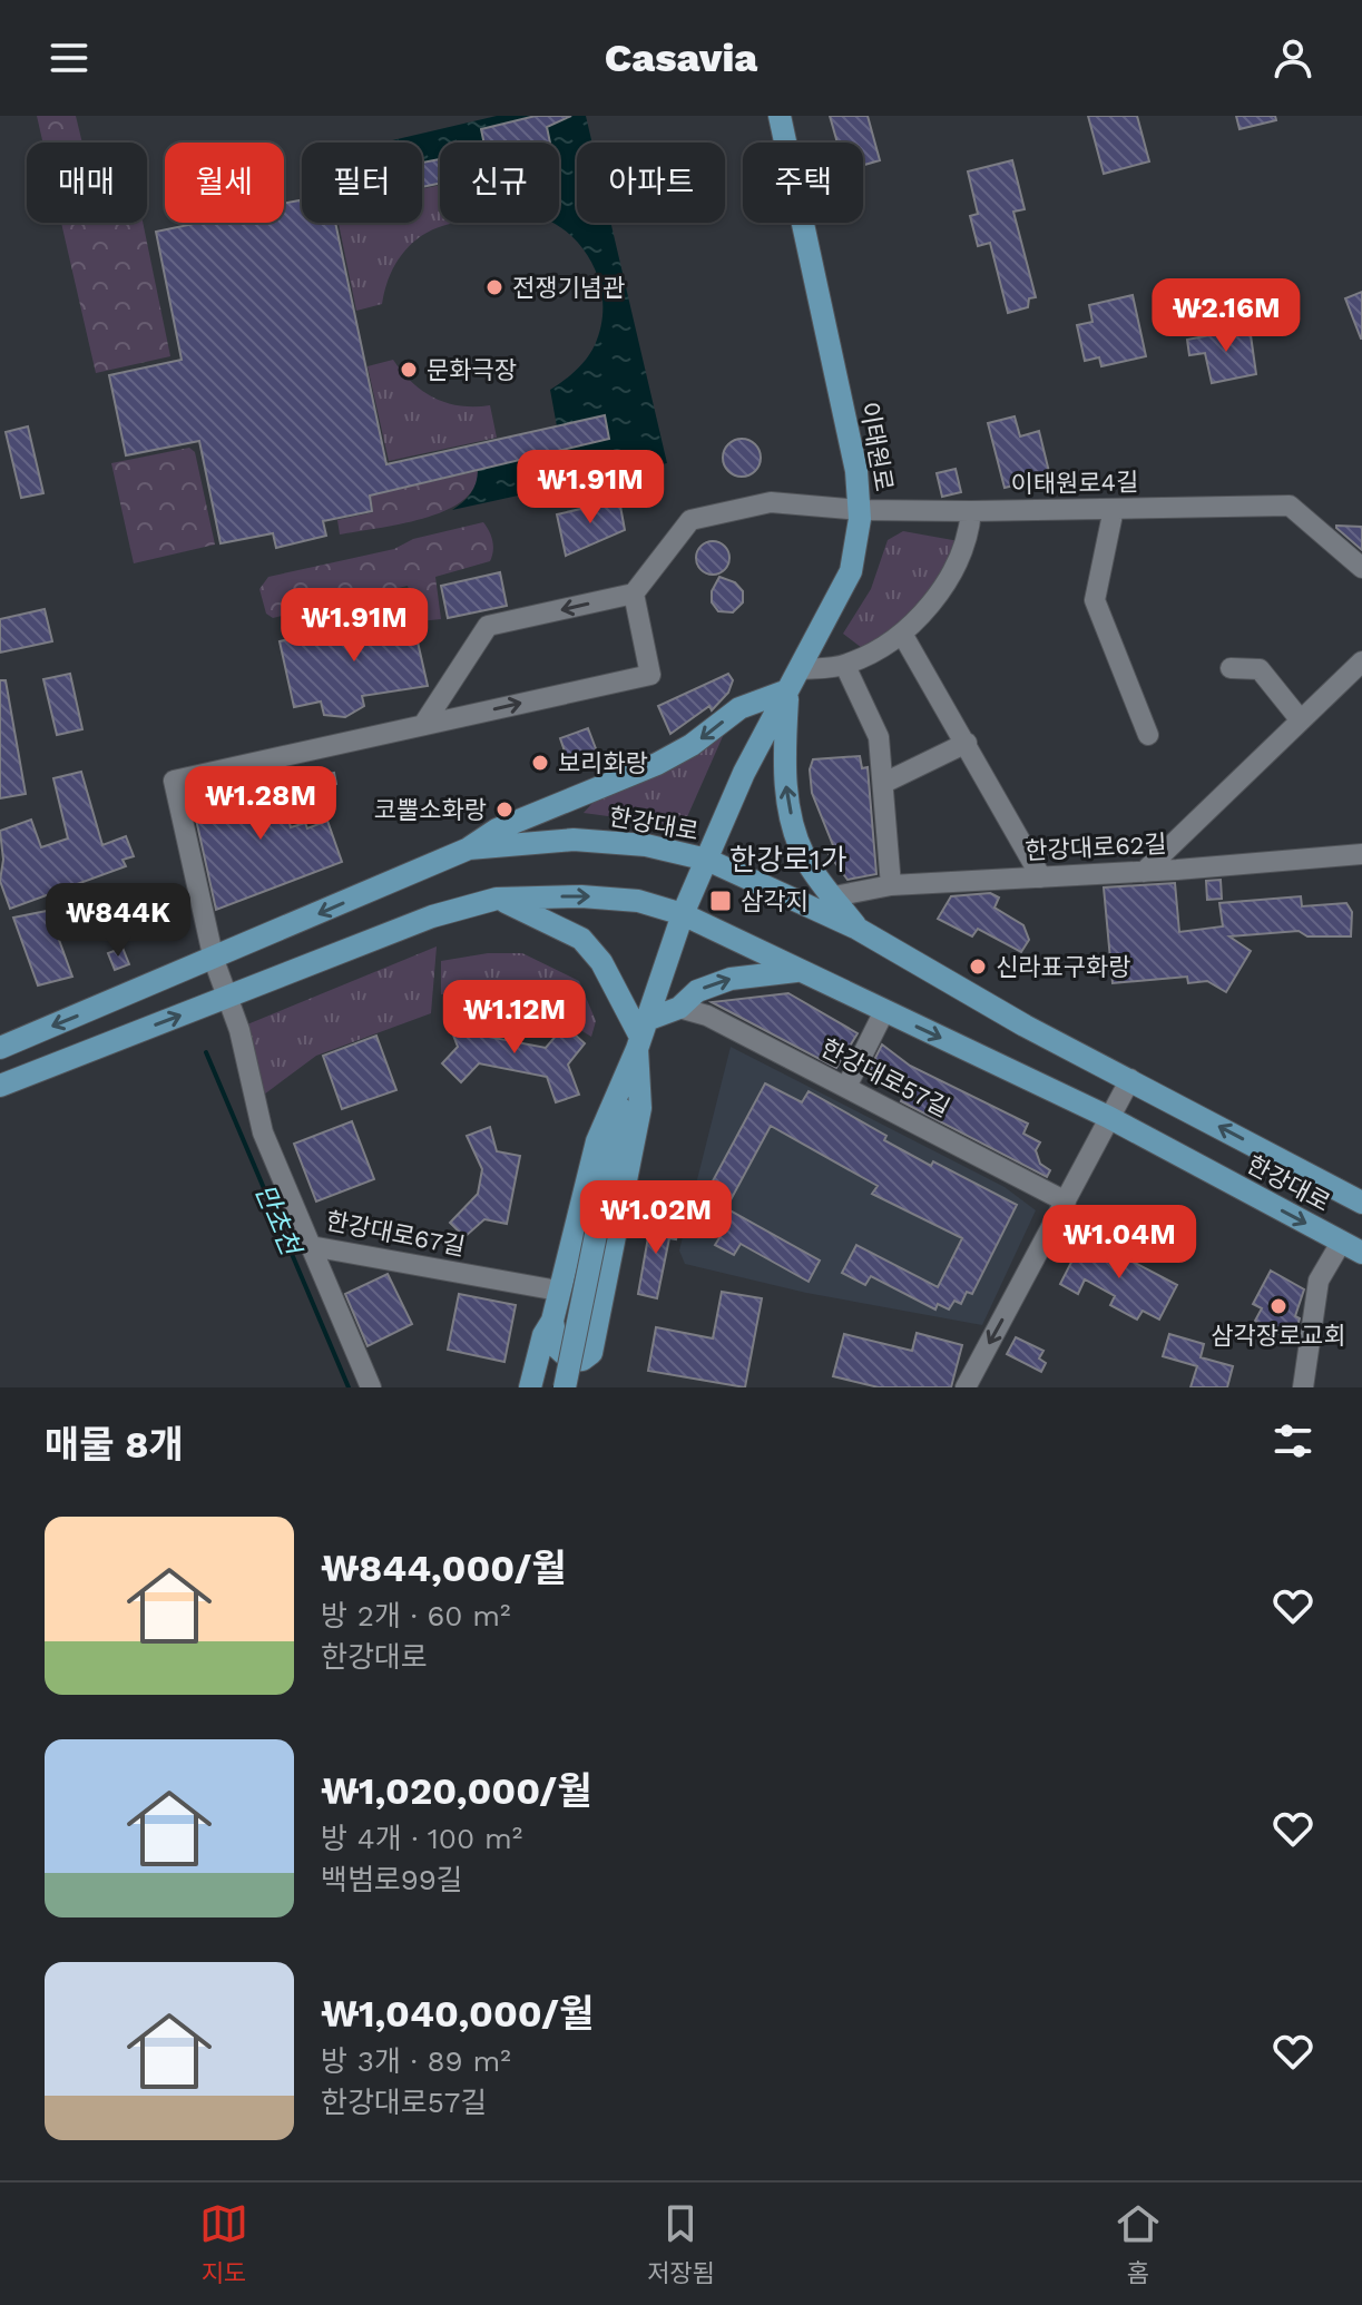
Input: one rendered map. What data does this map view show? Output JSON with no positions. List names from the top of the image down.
{
  "streets": {
    "main road": ["이태원로", "한강대로"],
    "street": [
      "이태원로4길",
      "한강대로62길",
      "한강대로57길",
      "한강대로67길"
    ]
  },
  "crossings": [
    ["이태원로", "이태원로4길"],
    ["이태원로", "한강대로"],
    ["한강대로", "한강대로67길"]
  ],
  "districts": ["한강로1가"],
  "water": ["만초천"],
  "places": {
    "other": [
      "전쟁기념관",
      "문화극장",
      "보리화랑",
      "코뿔소화랑",
      "신라표구화랑",
      "삼각장로교회"
    ],
    "transit": ["삼각지"]
  },
  "page": {
    "header": "Casavia",
    "chip": [
      "매매",
      "월세",
      "필터",
      "신규",
      "아파트",
      "주택"
    ],
    "price": [
      "₩2.16M",
      "₩1.91M",
      "₩1.91M",
      "₩1.28M",
      "₩844K",
      "₩1.12M",
      "₩1.02M",
      "₩1.04M"
    ],
    "heading": "매물 8개",
    "list": [
      {
        "name": "₩844,000/월",
        "note": "방 2개 · 60 m² · 한강대로"
      },
      {
        "name": "₩1,020,000/월",
        "note": "방 4개 · 100 m² · 백범로99길"
      },
      {
        "name": "₩1,040,000/월",
        "note": "방 3개 · 89 m² · 한강대로57길"
      }
    ],
    "tabs": ["지도", "저장됨", "홈"]
  }
}
